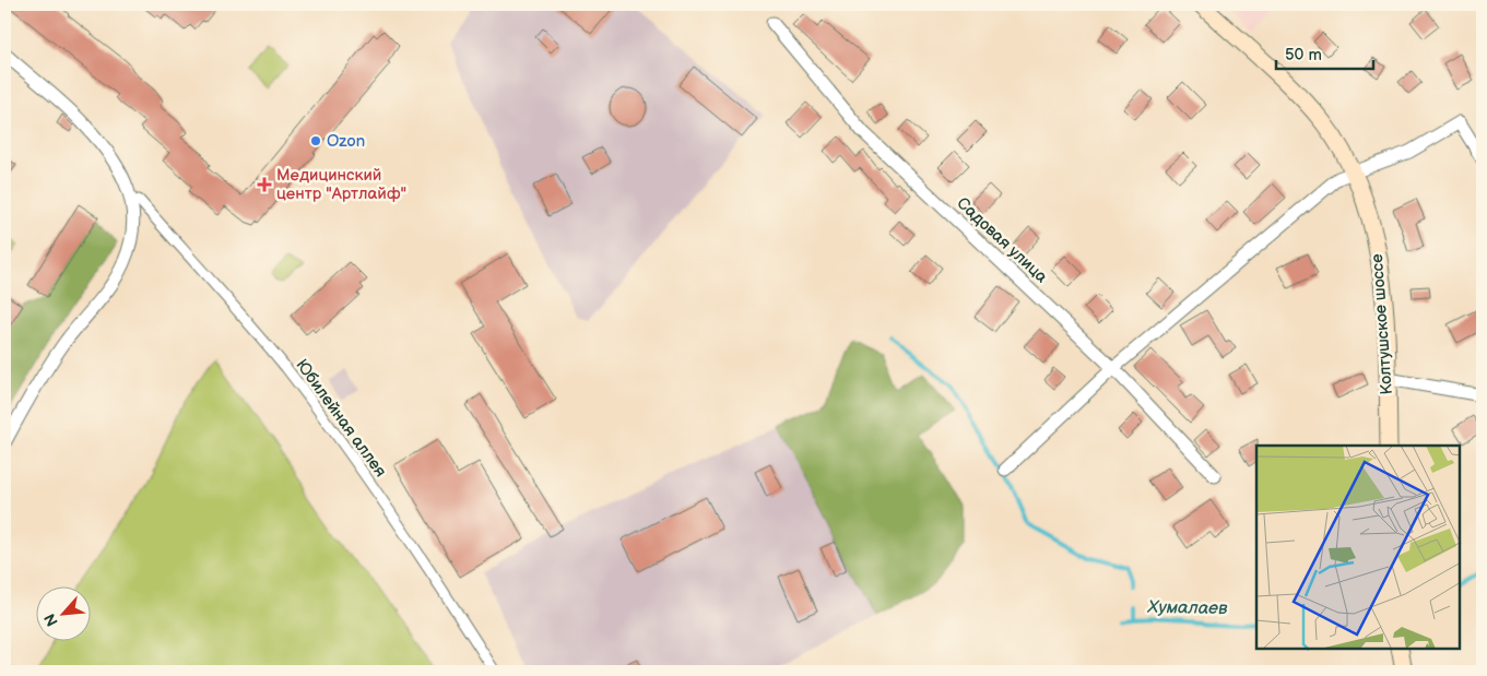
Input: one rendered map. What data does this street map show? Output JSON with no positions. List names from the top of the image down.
{
  "streets": {
    "main road": ["Колтушское шоссе"],
    "street": ["Садовая улица", "Юбилейная аллея"]
  },
  "water": ["Хумалаев"],
  "places": {
    "other": ["Ozon"],
    "health": ["Медицинский центр \"Артлайф\""]
  },
  "scale_bar": "50 m",
  "north": "bottom left"
}
